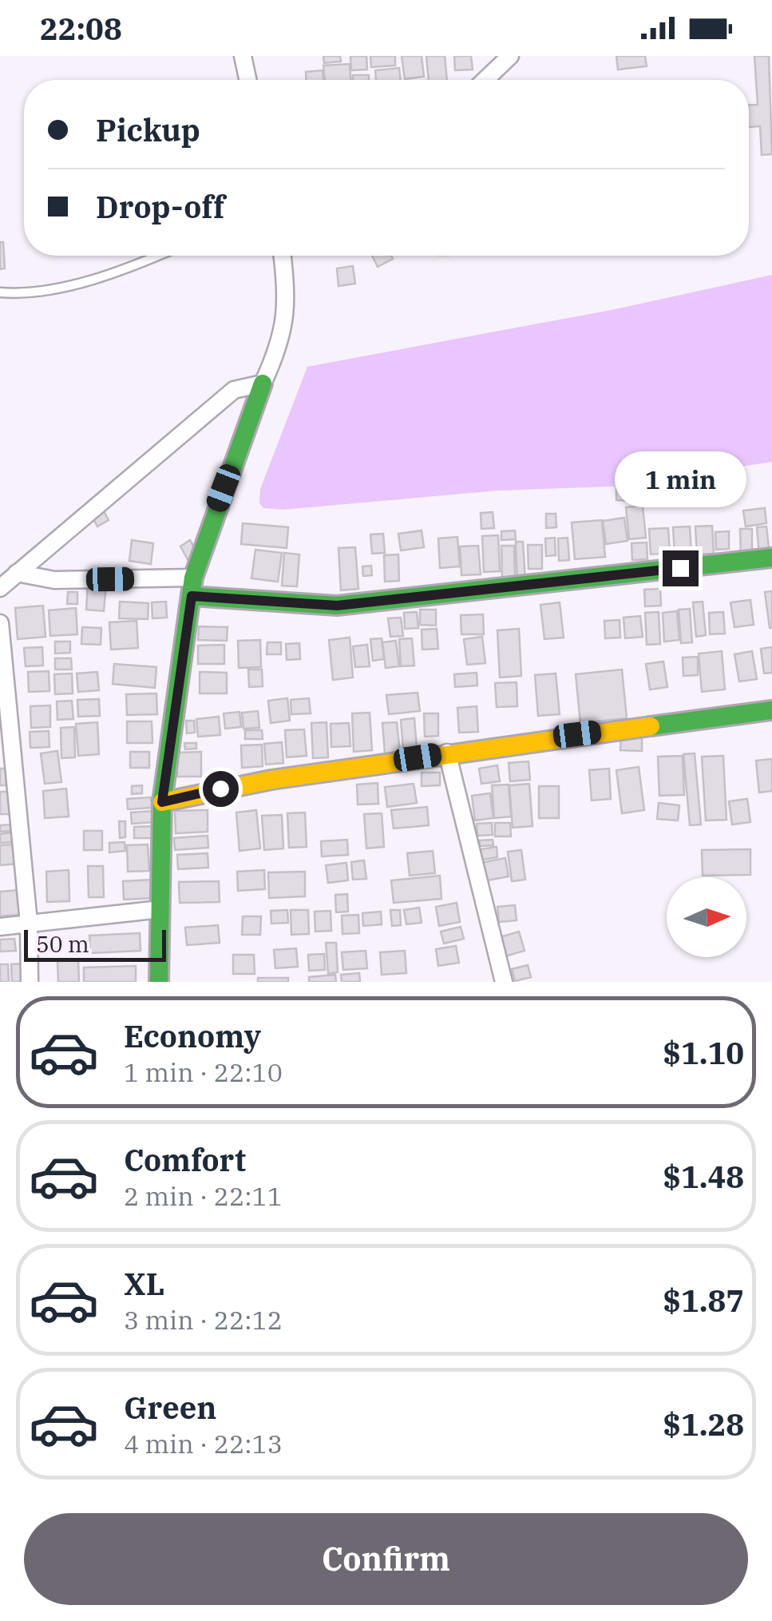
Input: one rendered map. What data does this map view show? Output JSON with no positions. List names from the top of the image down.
{
  "scale_bar": "50 m",
  "north": "right",
  "page": {
    "status": "22:08",
    "banner": ["Pickup", "Drop-off"],
    "bubble": "1 min",
    "scale": "50 m",
    "list": [
      {
        "name": "Economy",
        "note": "1 min · 22:10",
        "value": "$1.10"
      },
      {
        "name": "Comfort",
        "note": "2 min · 22:11",
        "value": "$1.48"
      },
      {
        "name": "XL",
        "note": "3 min · 22:12",
        "value": "$1.87"
      },
      {
        "name": "Green",
        "note": "4 min · 22:13",
        "value": "$1.28"
      }
    ],
    "buttons": "Confirm"
  }
}
